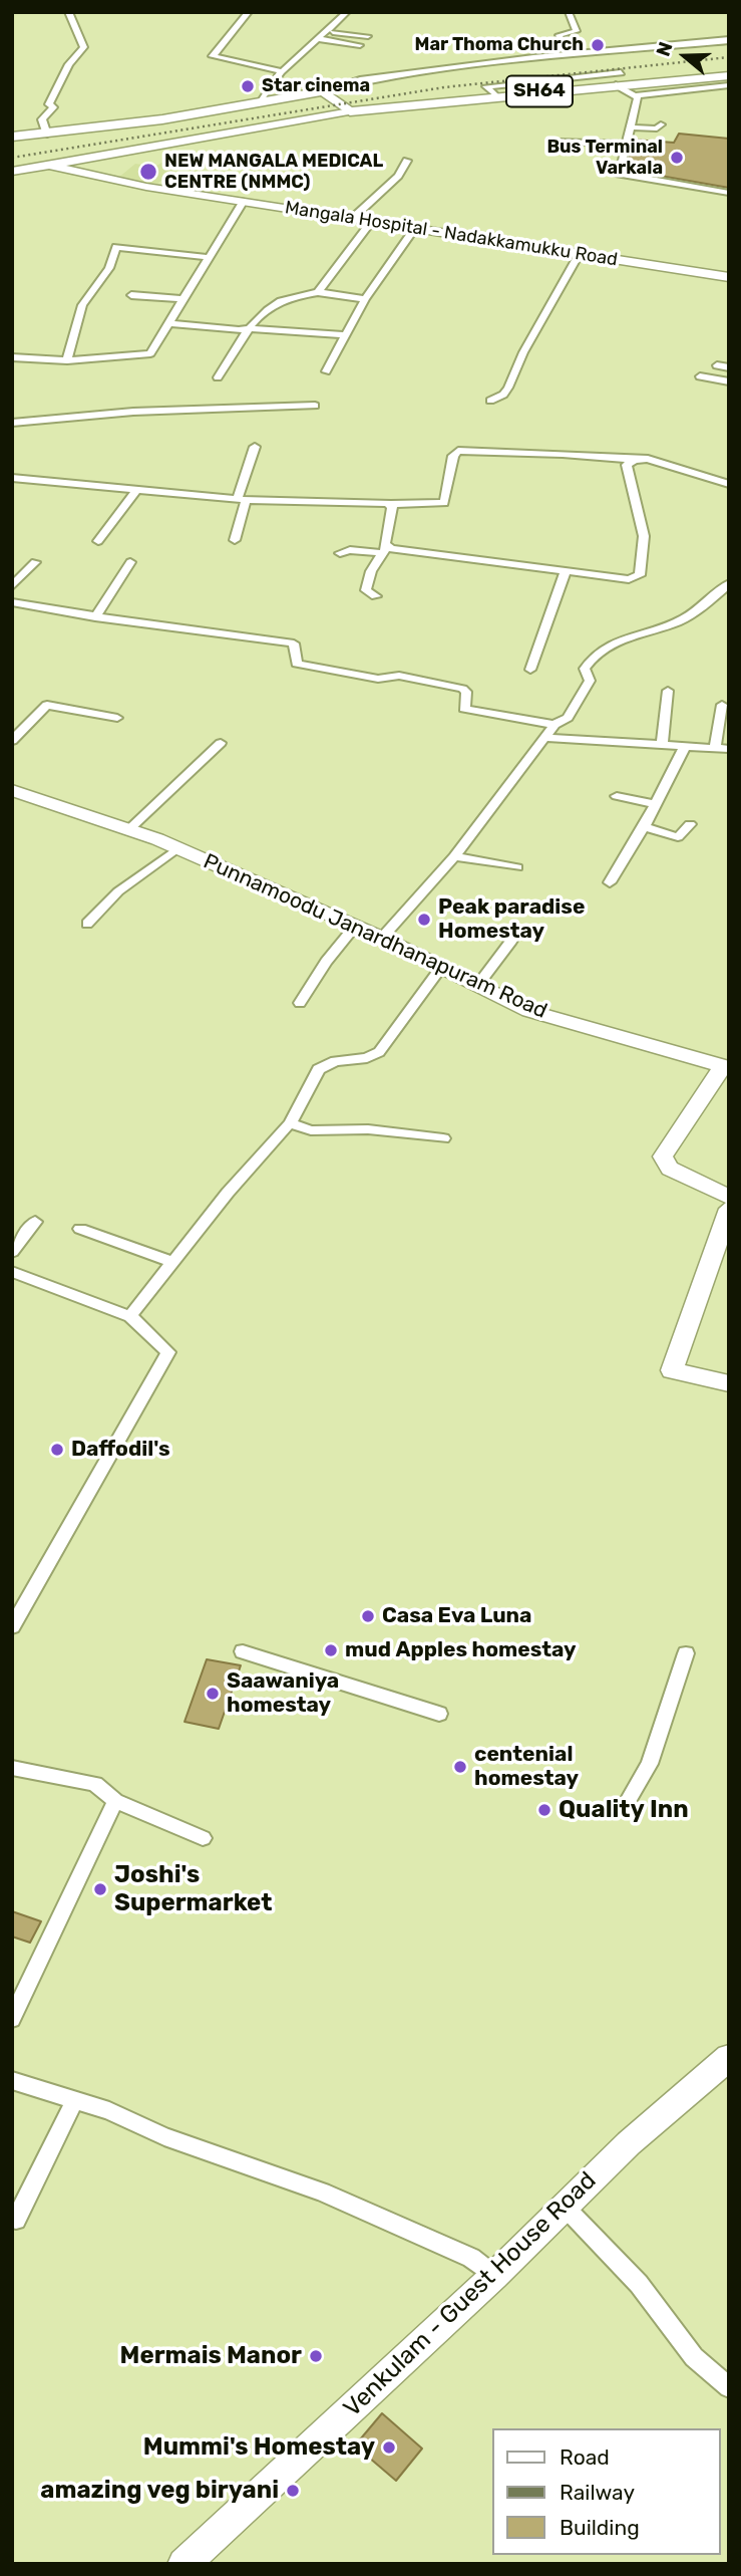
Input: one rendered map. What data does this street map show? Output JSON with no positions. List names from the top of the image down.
{
  "streets": {
    "main road": [
      "SH64",
      "Mangala Hospital - Nadakkamukku Road",
      "Punnamoodu Janardhanapuram Road",
      "Venkulam - Guest House Road"
    ]
  },
  "places": [
    "Mar Thoma Church",
    "Star cinema",
    "Bus Terminal Varkala",
    "NEW MANGALA MEDICAL CENTRE (NMMC)",
    "Peak paradise Homestay",
    "Daffodil's",
    "Casa Eva Luna",
    "mud Apples homestay",
    "Saawaniya homestay",
    "centenial homestay",
    "Quality Inn",
    "Joshi's Supermarket",
    "Mermais Manor",
    "Mummi's Homestay",
    "amazing veg biryani"
  ],
  "legend": ["Road", "Railway", "Building"],
  "north": "left"
}
